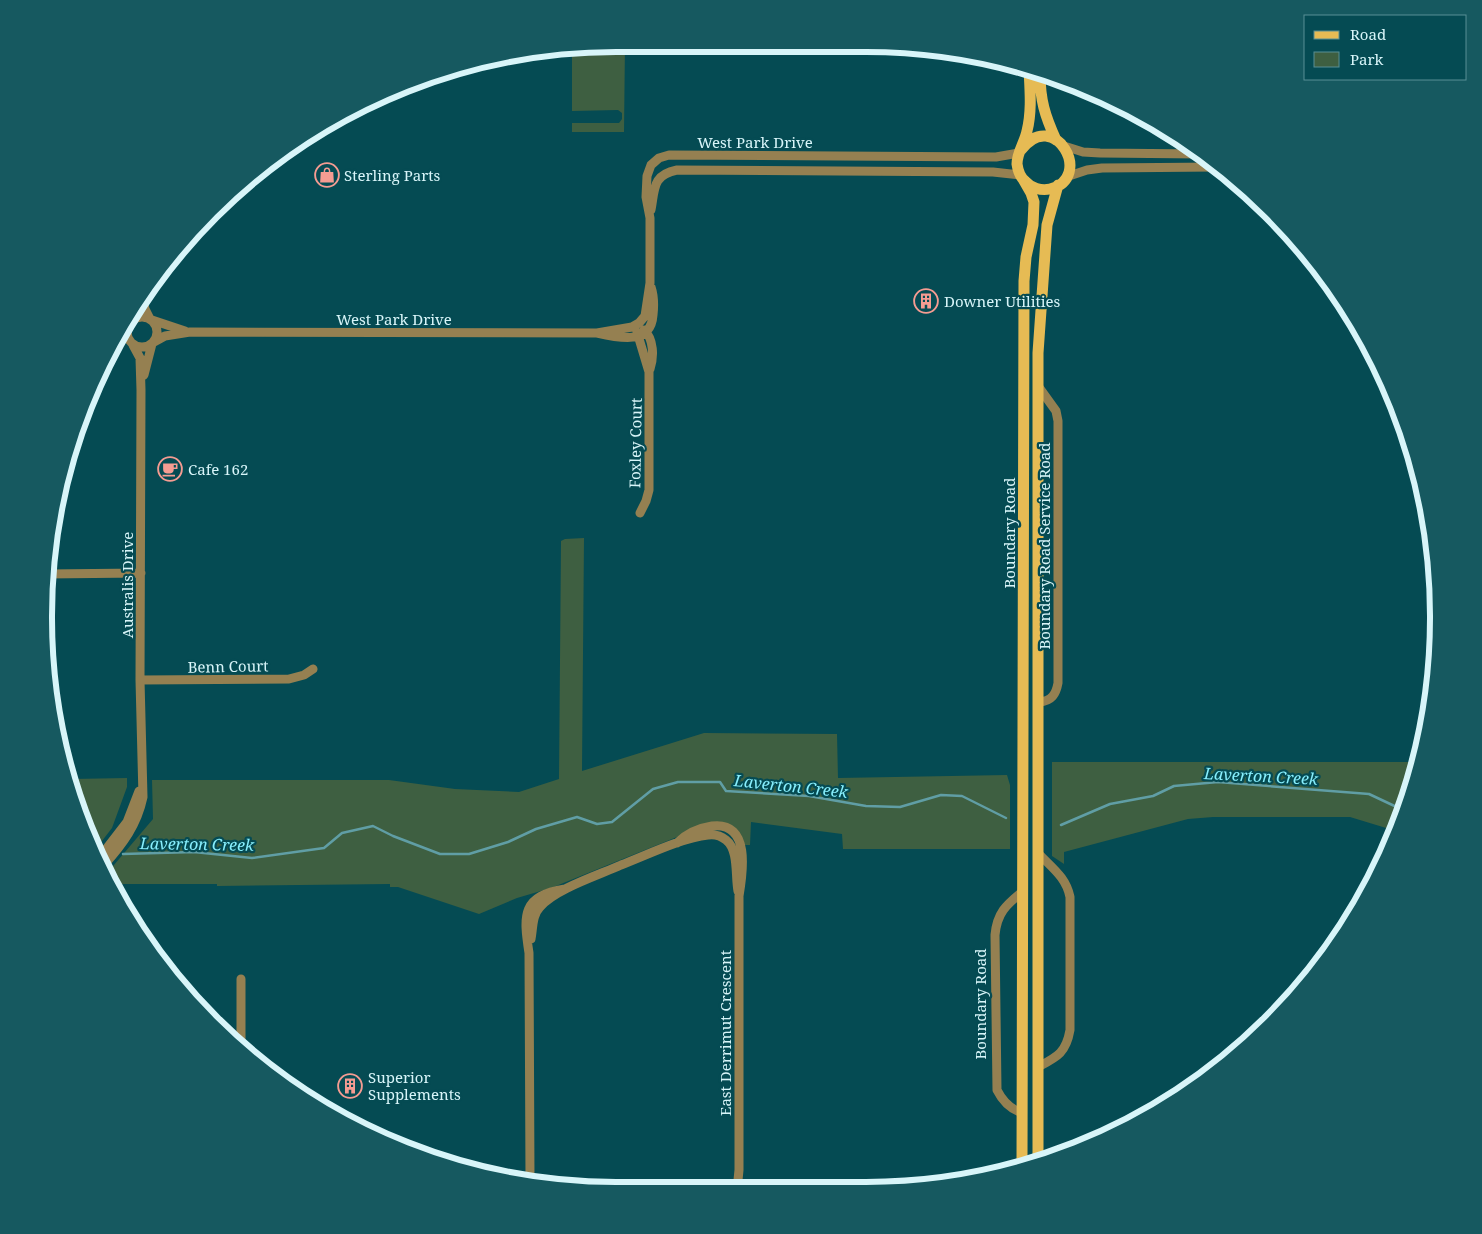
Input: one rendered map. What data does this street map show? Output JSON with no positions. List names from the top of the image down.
{
  "streets": {
    "main road": ["Boundary Road"],
    "street": [
      "West Park Drive",
      "Foxley Court",
      "Boundary Road Service Road",
      "Australis Drive",
      "Benn Court",
      "East Derrimut Crescent"
    ]
  },
  "crossings": [
    ["West Park Drive", "Foxley Court"],
    ["West Park Drive", "Boundary Road"],
    ["West Park Drive", "Australis Drive"],
    ["Boundary Road", "Boundary Road Service Road"],
    ["Australis Drive", "Benn Court"]
  ],
  "water": ["Laverton Creek"],
  "places": {
    "shop": ["Sterling Parts"],
    "building": ["Downer Utilities", "Superior Supplements"],
    "cafe": ["Cafe 162"]
  },
  "legend": ["Road", "Park"]
}
